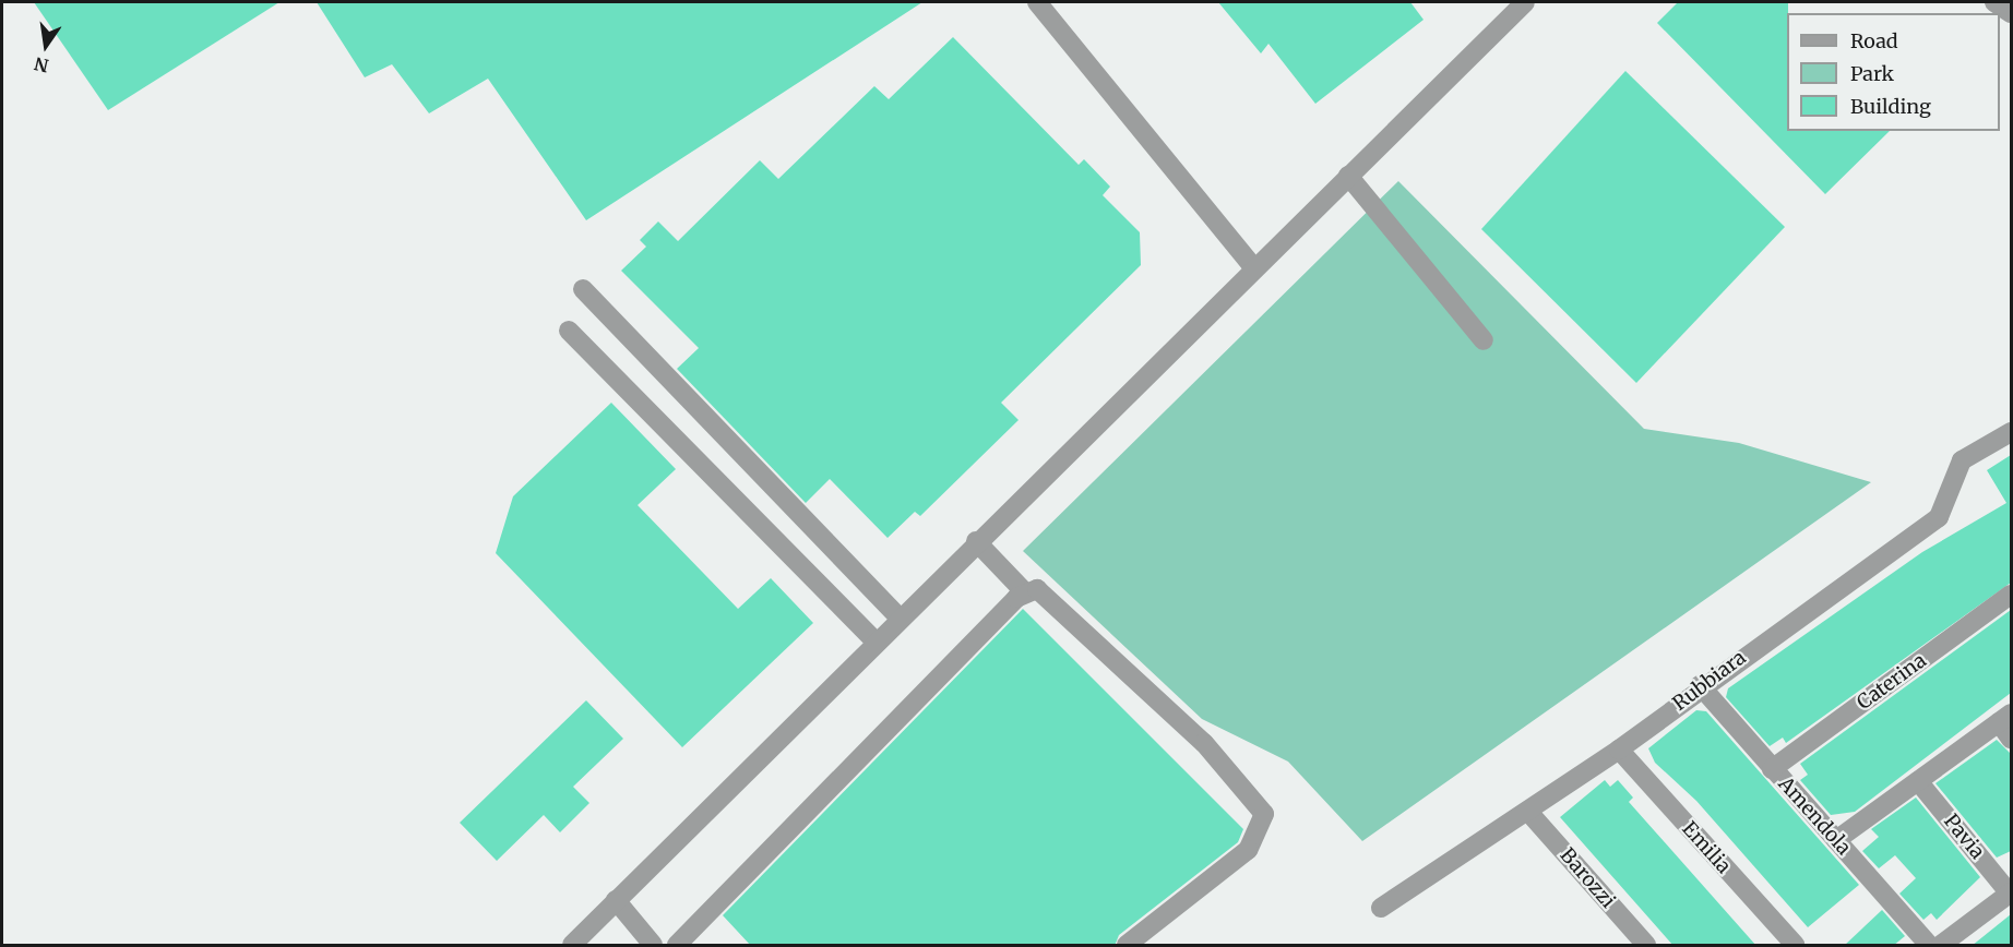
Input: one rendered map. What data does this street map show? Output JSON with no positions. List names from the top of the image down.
{
  "streets": {
    "street": [
      "Rubbiara",
      "Caterina",
      "Amendola",
      "Pavia",
      "Emilia",
      "Barozzi"
    ]
  },
  "crossings": [
    ["Rubbiara", "Amendola"],
    ["Rubbiara", "Emilia"],
    ["Rubbiara", "Barozzi"],
    ["Caterina", "Amendola"]
  ],
  "legend": ["Road", "Park", "Building"],
  "north": "bottom"
}
